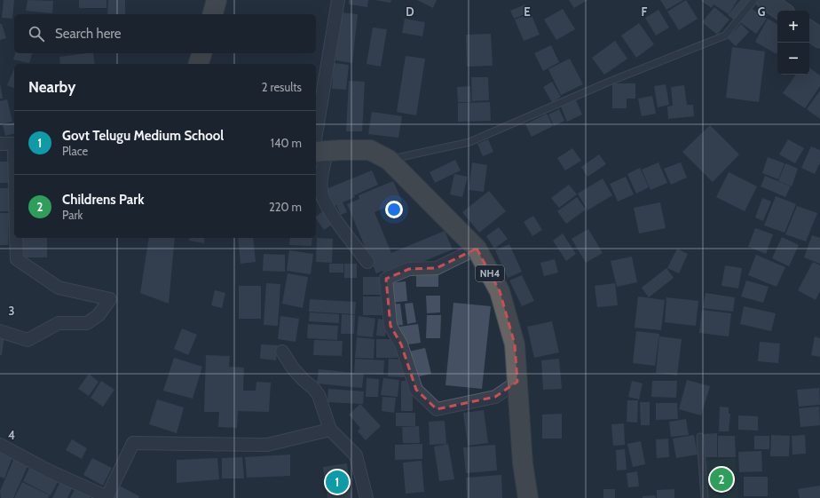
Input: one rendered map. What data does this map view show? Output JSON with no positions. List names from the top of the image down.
{
  "streets": {
    "highway": ["NH4"]
  },
  "page": {
    "map_buttons": ["+", "−"],
    "search": "Search here",
    "heading": ["Nearby", "2 results"],
    "list": [
      {
        "mark": "1",
        "name": "Govt Telugu Medium School",
        "note": "Place",
        "value": "140 m"
      },
      {
        "mark": "2",
        "name": "Childrens Park",
        "note": "Park",
        "value": "220 m"
      }
    ],
    "pins": ["2", "1"]
  },
  "grid": {
    "columns": [
      "D",
      "E",
      "F",
      "G"
    ],
    "rows": ["3", "4"]
  }
}
